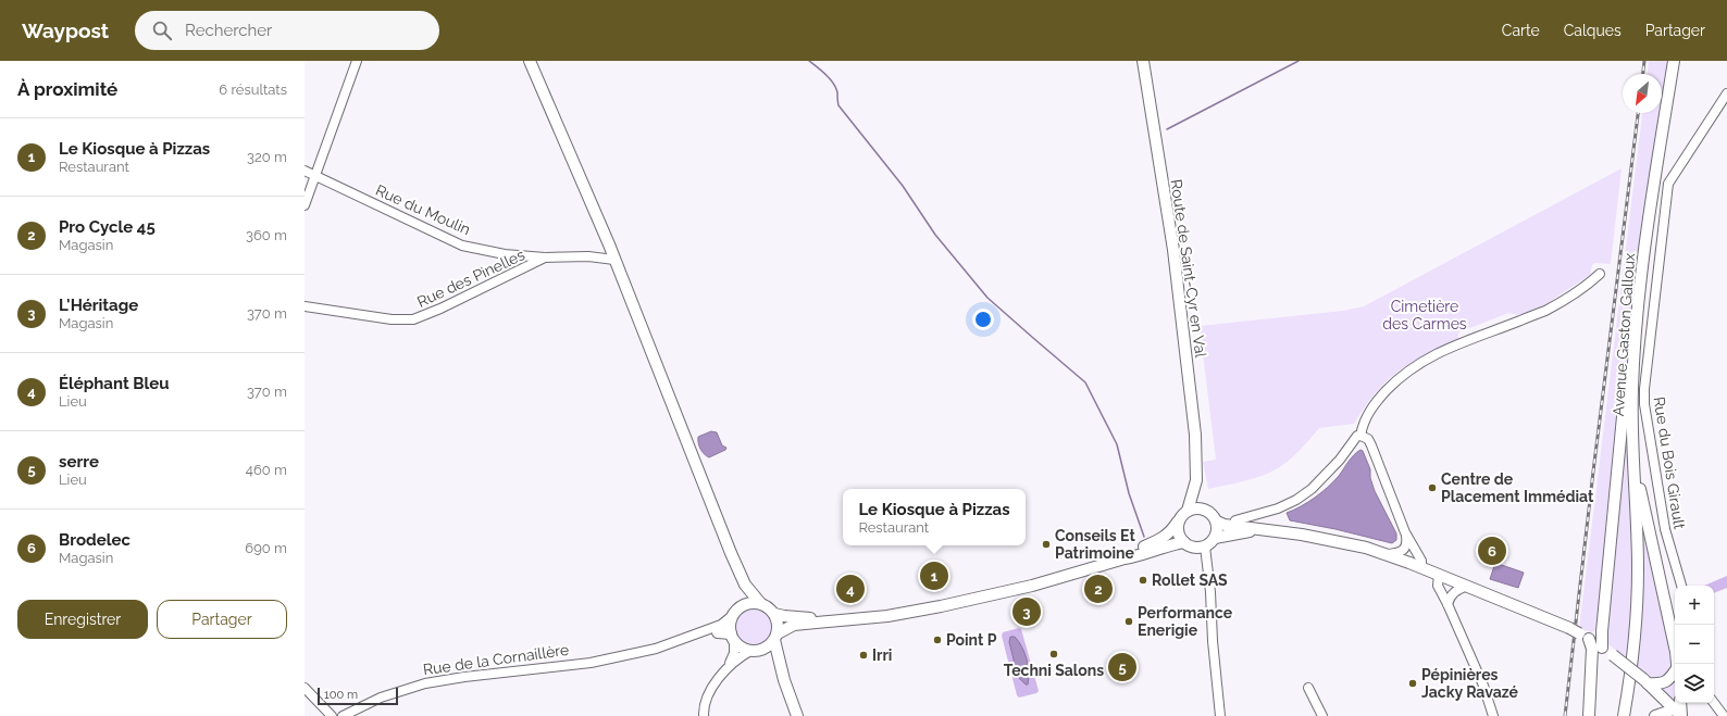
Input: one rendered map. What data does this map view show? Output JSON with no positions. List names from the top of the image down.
{
  "streets": {
    "main road": ["Route de Saint-Cyr en Val", "Avenue Gaston Galloux", "Rue de la Cornaillère"],
    "street": ["Rue du Moulin", "Rue des Pinelles", "Rue du Bois Girault"]
  },
  "crossings": [
    ["Rue du Moulin", "Rue des Pinelles"]
  ],
  "parks": ["Cimetière des Carmes"],
  "places": [
    "Centre de Placement Immédiat",
    "Conseils Et Patrimoine",
    "Rollet SAS",
    "Performance Enerigie",
    "Point P",
    "Techni Salons",
    "Irri",
    "Pépinières Jacky Ravazé"
  ],
  "scale_bar": "100 m",
  "north": "bottom left",
  "page": {
    "header": "Waypost",
    "search": "Rechercher",
    "nav": ["Carte", "Calques", "Partager"],
    "heading": ["À proximité", "6 résultats"],
    "list": [
      {
        "mark": "1",
        "name": "Le Kiosque à Pizzas",
        "note": "Restaurant",
        "value": "320 m"
      },
      {
        "mark": "2",
        "name": "Pro Cycle 45",
        "note": "Magasin",
        "value": "360 m"
      },
      {
        "mark": "3",
        "name": "L'Héritage",
        "note": "Magasin",
        "value": "370 m"
      },
      {
        "mark": "4",
        "name": "Éléphant Bleu",
        "note": "Lieu",
        "value": "370 m"
      },
      {
        "mark": "5",
        "name": "serre",
        "note": "Lieu",
        "value": "460 m"
      },
      {
        "mark": "6",
        "name": "Brodelec",
        "note": "Magasin",
        "value": "690 m"
      }
    ],
    "popup": ["Le Kiosque à Pizzas", "Restaurant"],
    "pins": [
      "6",
      "1",
      "2",
      "4",
      "3",
      "5"
    ],
    "map_buttons": ["+", "−"],
    "buttons": ["Enregistrer", "Partager"],
    "scale": "100 m"
  }
}
